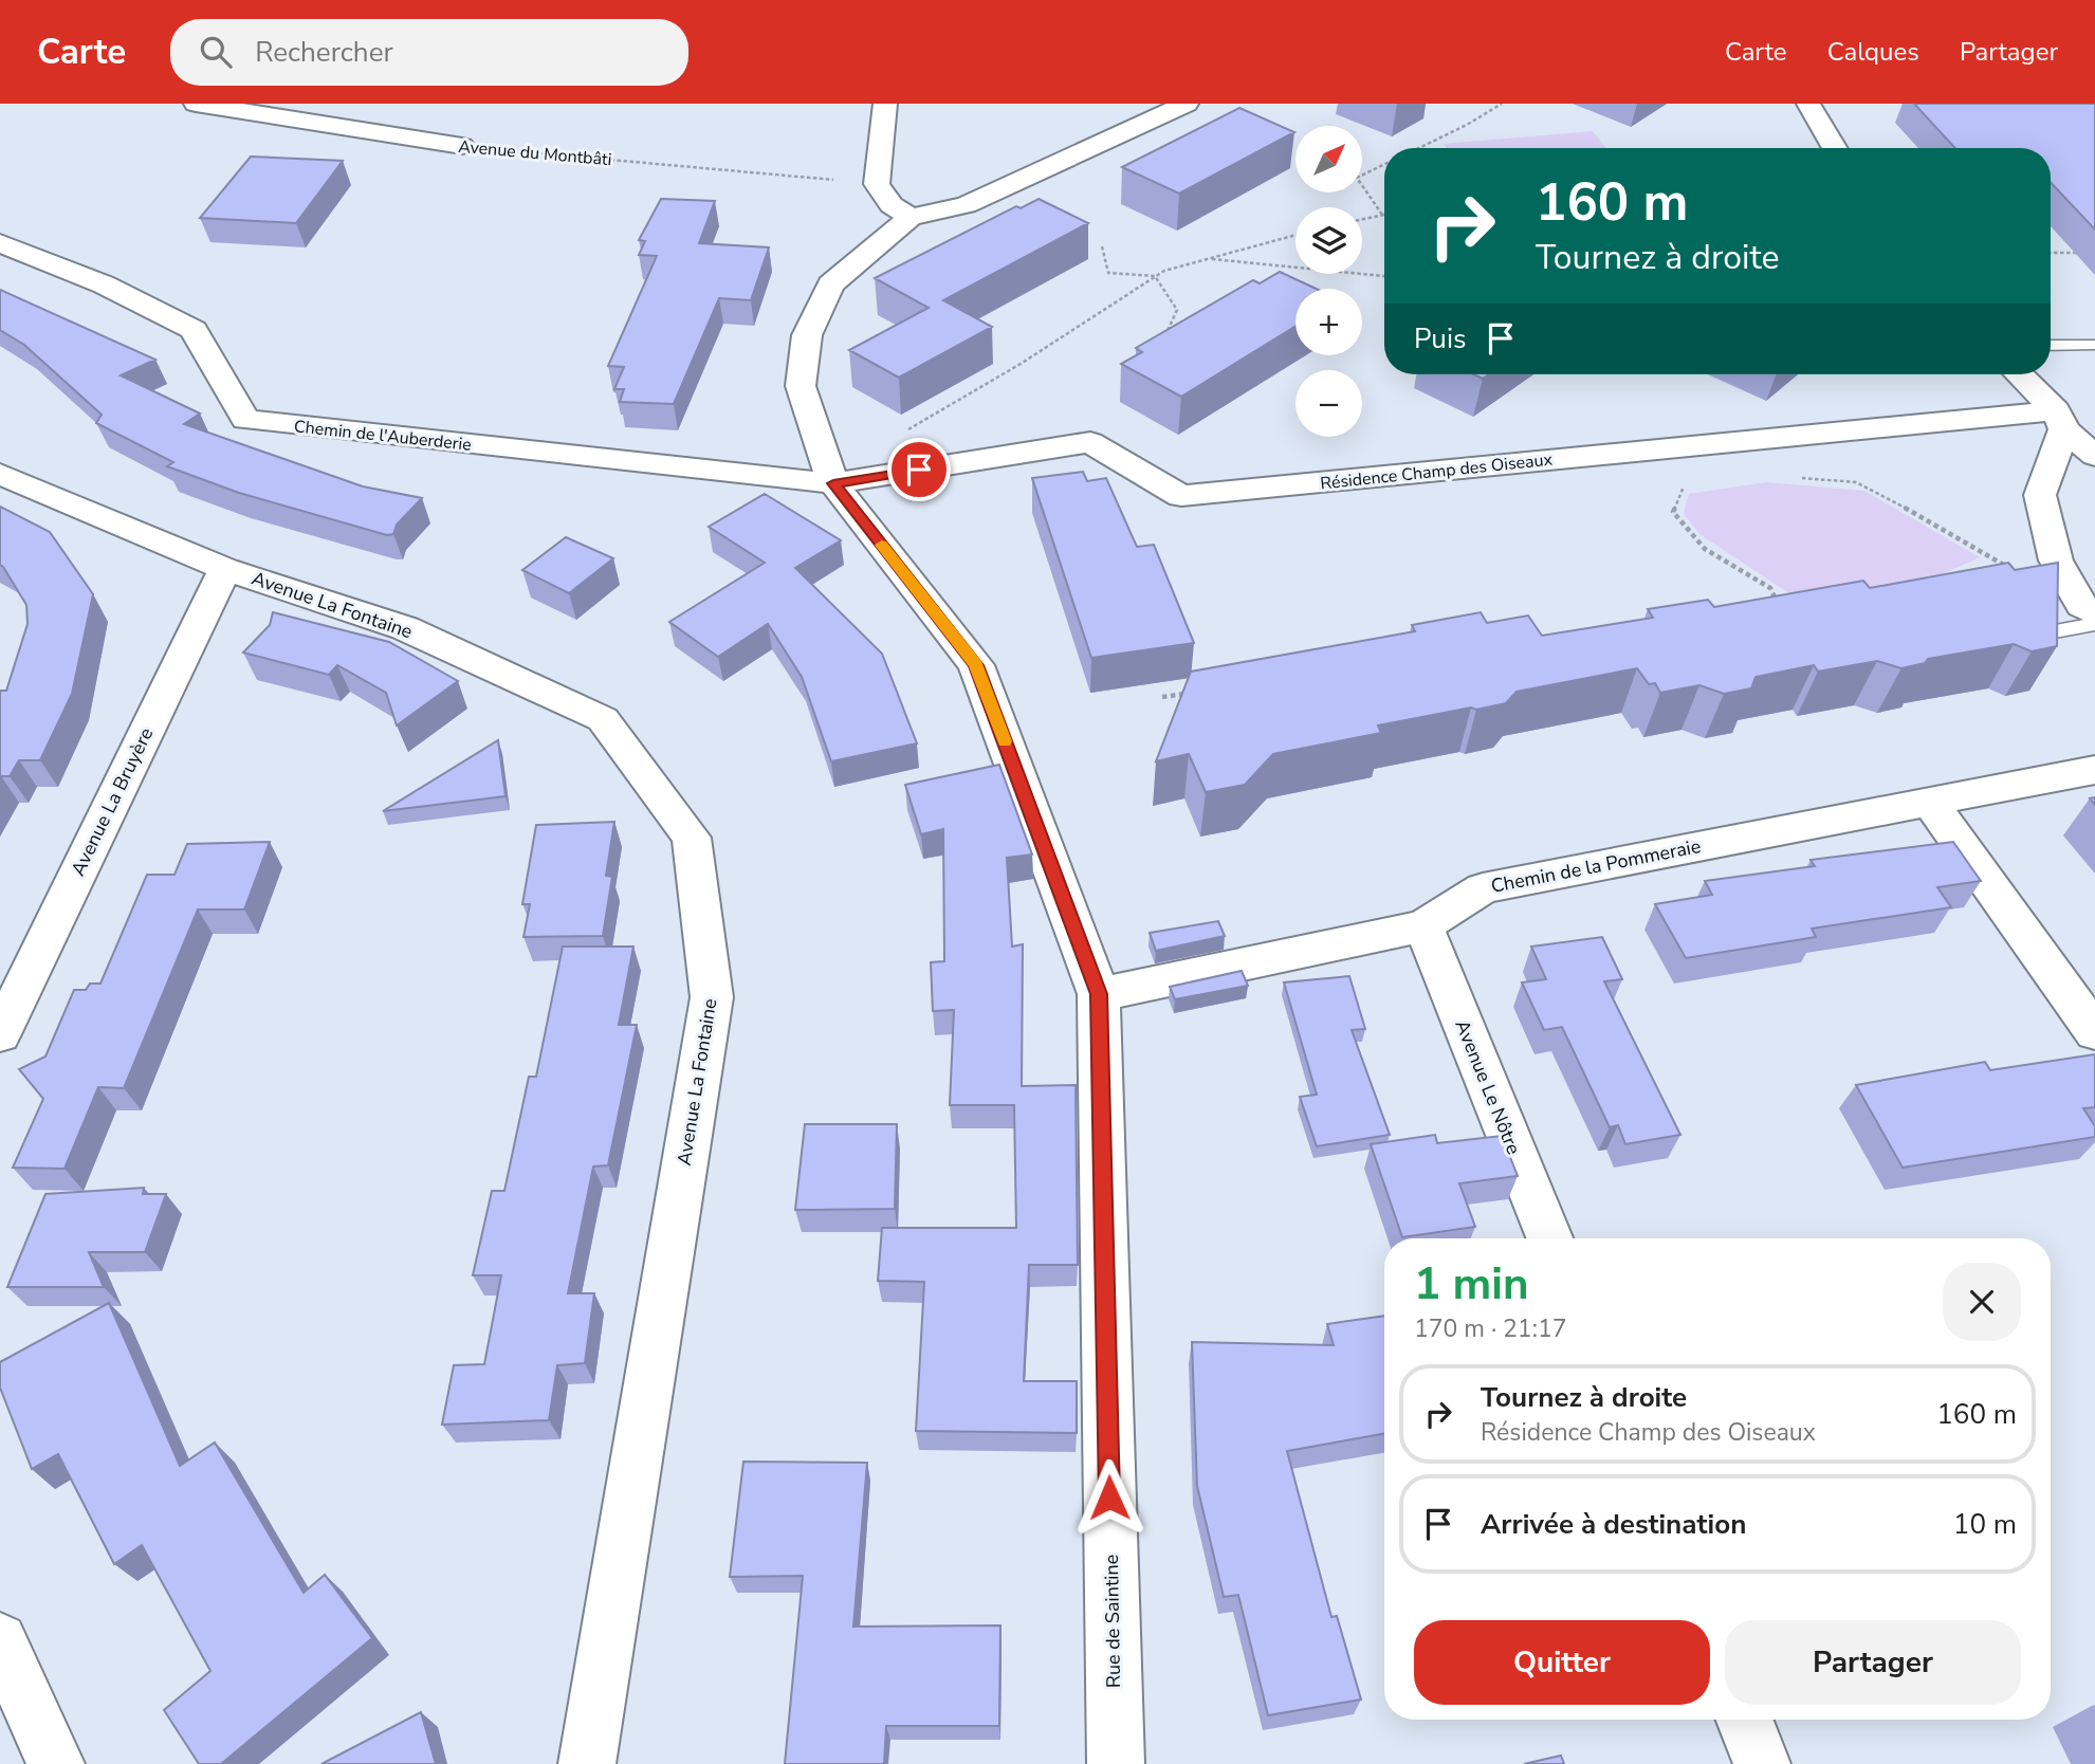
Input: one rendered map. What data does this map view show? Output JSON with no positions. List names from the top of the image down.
{
  "streets": {
    "street": [
      "Avenue du Montbâti",
      "Chemin de l'Auberderie",
      "Résidence Champ des Oiseaux",
      "Avenue La Fontaine",
      "Avenue La Bruyère",
      "Chemin de la Pommeraie",
      "Avenue Le Nôtre",
      "Rue de Saintine"
    ]
  },
  "crossings": [
    ["Chemin de l'Auberderie", "Résidence Champ des Oiseaux"],
    ["Chemin de l'Auberderie", "Rue de Saintine"],
    ["Résidence Champ des Oiseaux", "Rue de Saintine"],
    ["Avenue La Fontaine", "Avenue La Bruyère"],
    ["Chemin de la Pommeraie", "Avenue Le Nôtre"],
    ["Chemin de la Pommeraie", "Rue de Saintine"]
  ],
  "north": "top right",
  "page": {
    "header": "Carte",
    "search": "Rechercher",
    "nav": ["Carte", "Calques", "Partager"],
    "map_buttons": ["+", "−"],
    "turn": ["160 m", "Tournez à droite"],
    "then": "Puis",
    "heading": ["1 min", "170 m · 21:17"],
    "list": [
      {
        "name": "Tournez à droite",
        "note": "Résidence Champ des Oiseaux",
        "value": "160 m"
      },
      {
        "name": "Arrivée à destination",
        "value": "10 m"
      }
    ],
    "buttons": ["Quitter", "Partager"]
  }
}
